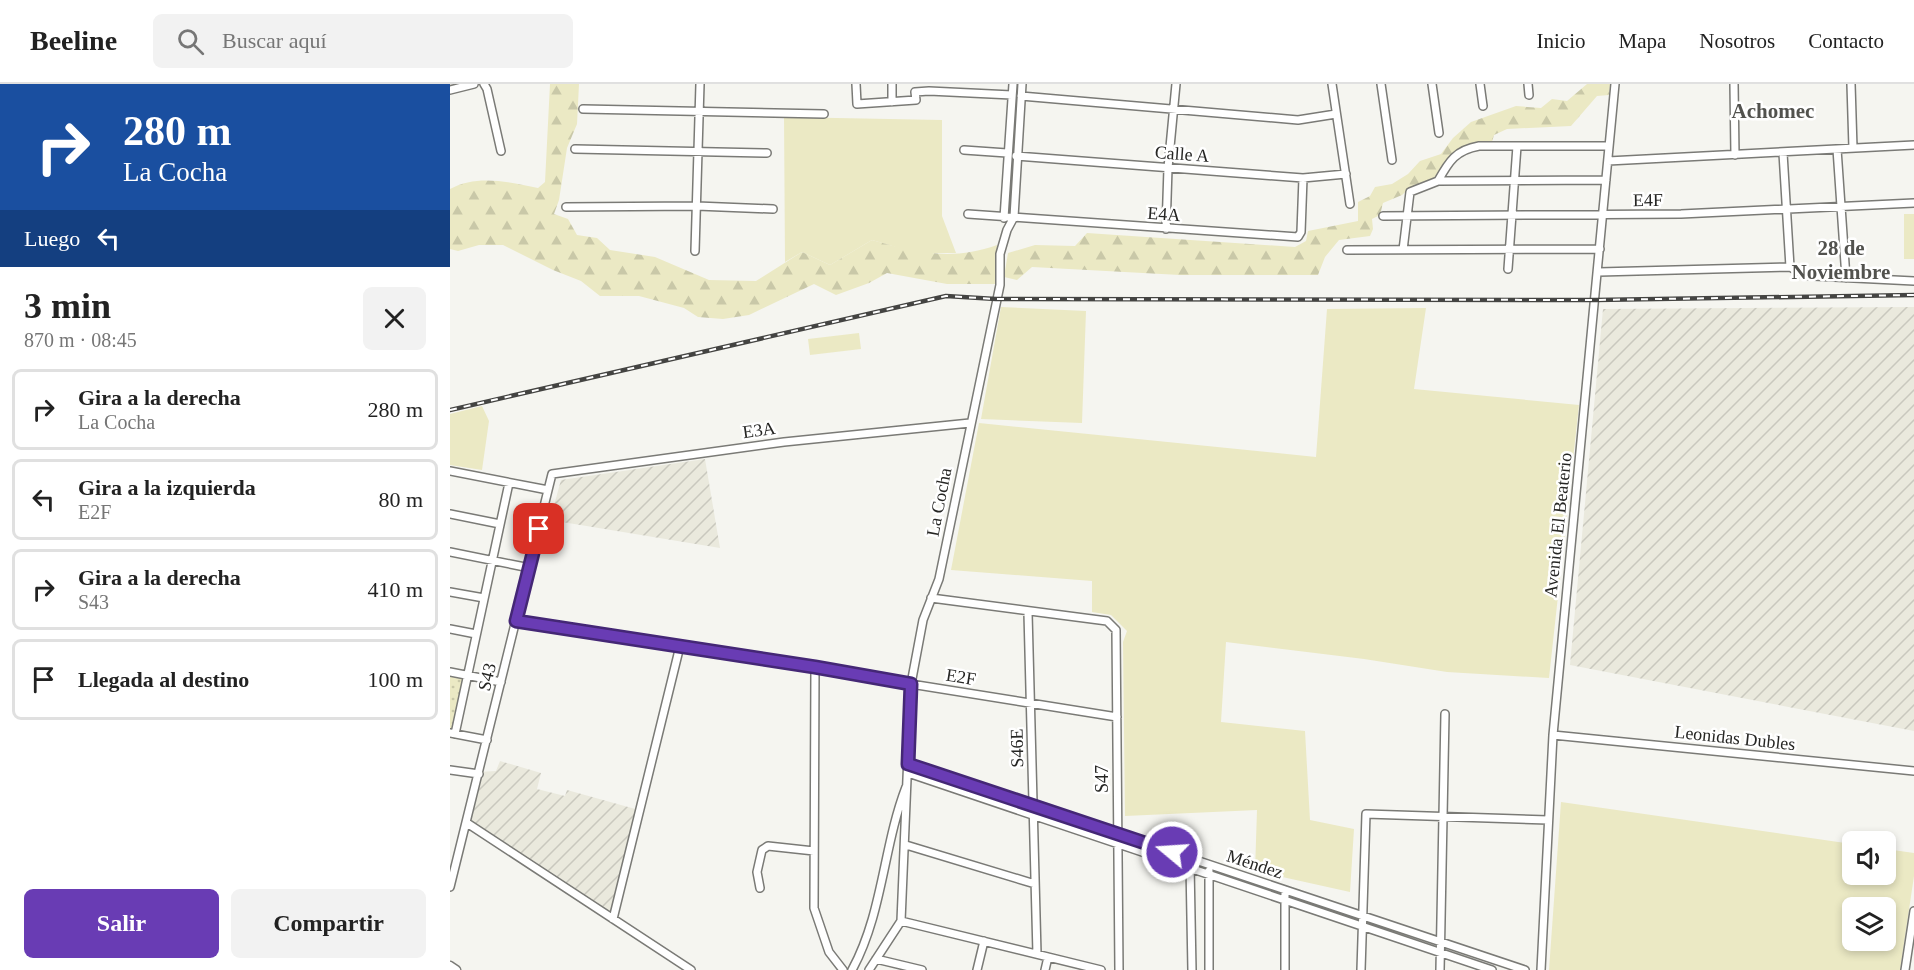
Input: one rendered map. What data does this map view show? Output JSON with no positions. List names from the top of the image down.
{
  "streets": {
    "street": [
      "Calle A",
      "E4F",
      "E4A",
      "E3A",
      "La Cocha",
      "Avenida El Beaterio",
      "S43",
      "E2F",
      "Leonidas Dubles",
      "S46E",
      "S47",
      "Méndez"
    ]
  },
  "crossings": [
    ["Calle A", "E4A"],
    ["Calle A", "La Cocha"],
    ["E4F", "Avenida El Beaterio"],
    ["E4A", "La Cocha"],
    ["E3A", "La Cocha"],
    ["E3A", "S43"],
    ["La Cocha", "E2F"],
    ["La Cocha", "Méndez"],
    ["Avenida El Beaterio", "Leonidas Dubles"],
    ["S43", "E2F"],
    ["E2F", "S46E"],
    ["E2F", "S47"],
    ["S46E", "S47"],
    ["S46E", "Méndez"],
    ["S47", "Méndez"]
  ],
  "districts": ["Achomec", "28 de Noviembre"],
  "page": {
    "header": "Beeline",
    "search": "Buscar aquí",
    "nav": [
      "Inicio",
      "Mapa",
      "Nosotros",
      "Contacto"
    ],
    "turn": ["280 m", "La Cocha"],
    "then": "Luego",
    "heading": ["3 min", "870 m · 08:45"],
    "list": [
      {
        "name": "Gira a la derecha",
        "note": "La Cocha",
        "value": "280 m"
      },
      {
        "name": "Gira a la izquierda",
        "note": "E2F",
        "value": "80 m"
      },
      {
        "name": "Gira a la derecha",
        "note": "S43",
        "value": "410 m"
      },
      {
        "name": "Llegada al destino",
        "value": "100 m"
      }
    ],
    "buttons": ["Salir", "Compartir"]
  }
}
